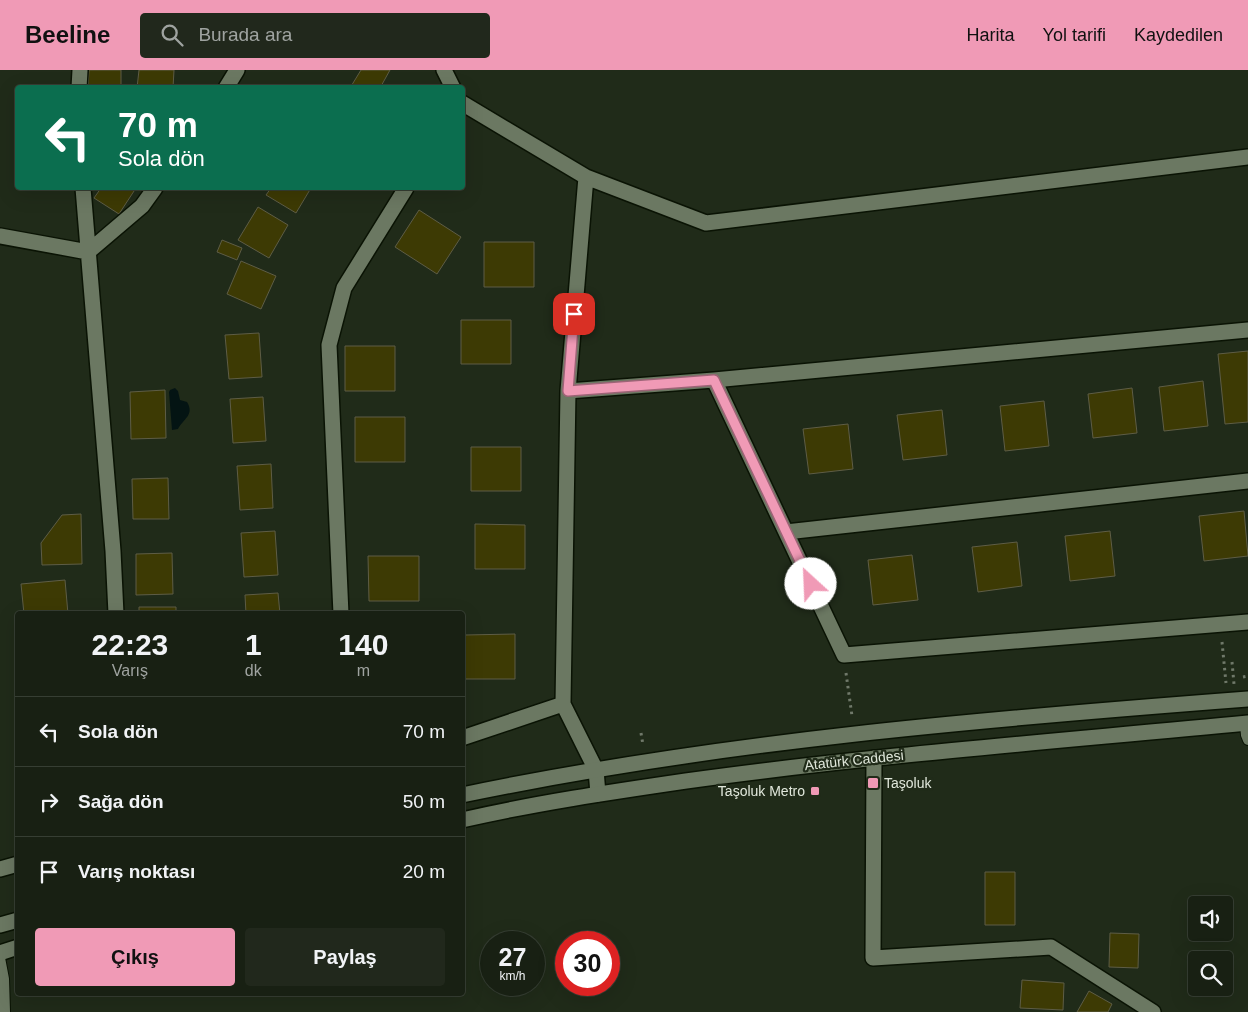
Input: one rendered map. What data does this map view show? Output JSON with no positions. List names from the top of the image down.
{
  "streets": {
    "street": ["Atatürk Caddesi"]
  },
  "places": {
    "transit": ["Taşoluk", "Taşoluk Metro"]
  },
  "page": {
    "header": "Beeline",
    "search": "Burada ara",
    "nav": ["Harita", "Yol tarifi", "Kaydedilen"],
    "turn": ["70 m", "Sola dön"],
    "eta": [
      "22:23",
      "Varış",
      "1",
      "dk",
      "140",
      "m"
    ],
    "list": [
      {
        "name": "Sola dön",
        "value": "70 m"
      },
      {
        "name": "Sağa dön",
        "value": "50 m"
      },
      {
        "name": "Varış noktası",
        "value": "20 m"
      }
    ],
    "buttons": ["Çıkış", "Paylaş"],
    "speed": "27 km/h",
    "limit": "30"
  }
}
